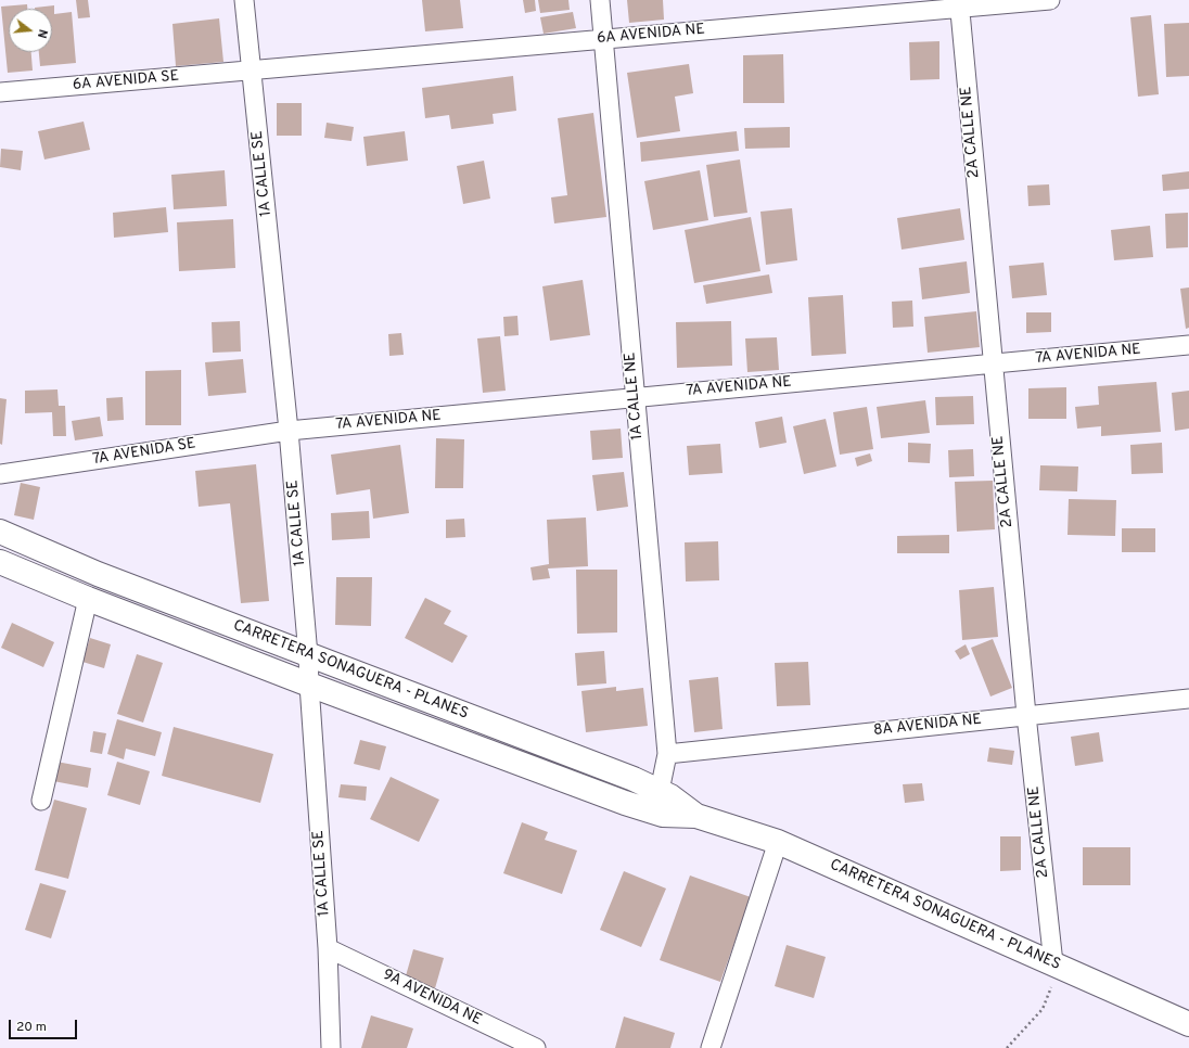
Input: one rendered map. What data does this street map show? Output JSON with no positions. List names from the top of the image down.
{
  "streets": {
    "main road": ["CARRETERA SONAGUERA - PLANES"],
    "street": [
      "6A AVENIDA NE",
      "6A AVENIDA SE",
      "2A CALLE NE",
      "1A CALLE SE",
      "7A AVENIDA NE",
      "1A CALLE NE",
      "7A AVENIDA SE",
      "8A AVENIDA NE",
      "9A AVENIDA NE"
    ]
  },
  "crossings": [
    ["6A AVENIDA NE", "6A AVENIDA SE"],
    ["6A AVENIDA NE", "2A CALLE NE"],
    ["6A AVENIDA NE", "1A CALLE SE"],
    ["6A AVENIDA NE", "1A CALLE NE"],
    ["6A AVENIDA SE", "1A CALLE SE"],
    ["2A CALLE NE", "7A AVENIDA NE"],
    ["2A CALLE NE", "CARRETERA SONAGUERA - PLANES"],
    ["2A CALLE NE", "8A AVENIDA NE"],
    ["1A CALLE SE", "7A AVENIDA NE"],
    ["1A CALLE SE", "7A AVENIDA SE"],
    ["1A CALLE SE", "CARRETERA SONAGUERA - PLANES"],
    ["1A CALLE SE", "9A AVENIDA NE"],
    ["7A AVENIDA NE", "1A CALLE NE"],
    ["7A AVENIDA NE", "7A AVENIDA SE"],
    ["1A CALLE NE", "CARRETERA SONAGUERA - PLANES"],
    ["1A CALLE NE", "8A AVENIDA NE"]
  ],
  "scale_bar": "20 m",
  "north": "right"
}
